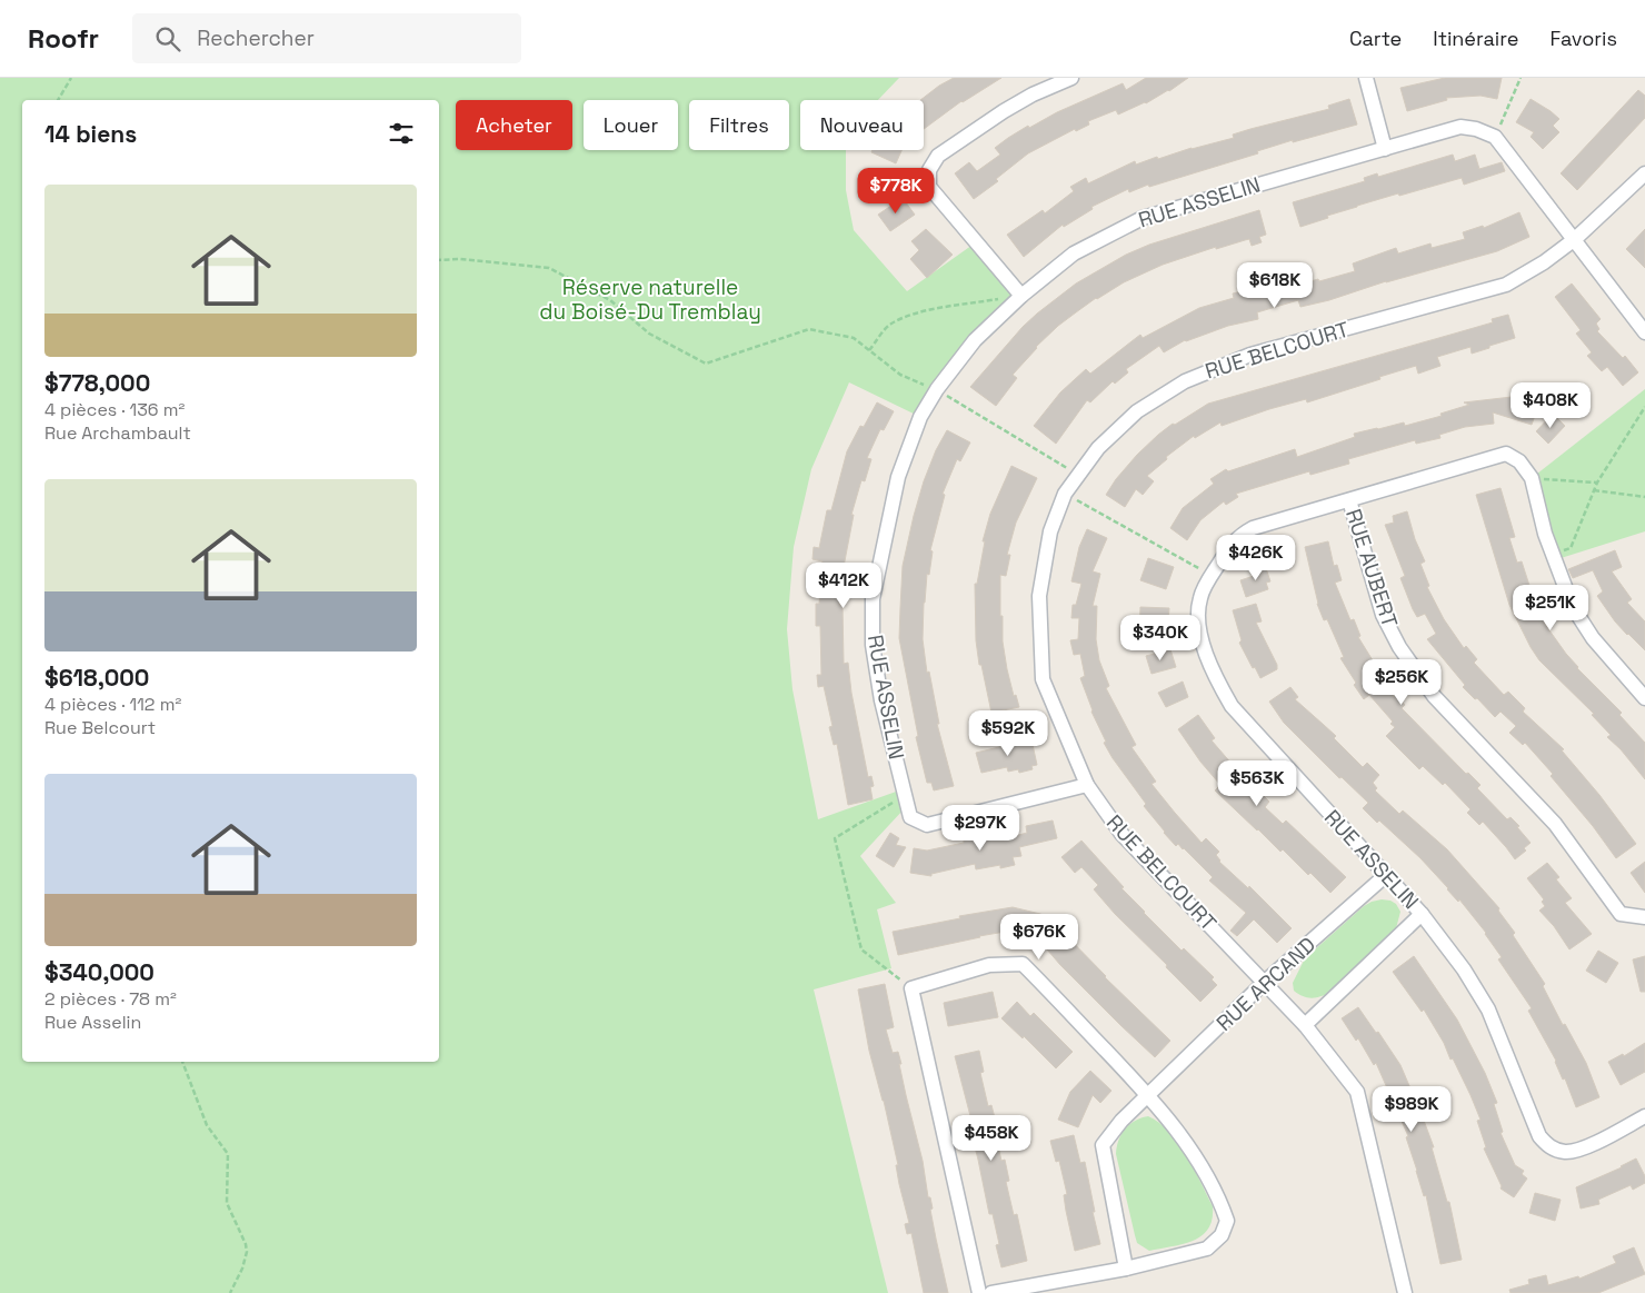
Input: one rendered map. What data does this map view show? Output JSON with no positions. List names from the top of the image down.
{
  "streets": {
    "street": [
      "RUE ASSELIN",
      "RUE BELCOURT",
      "RUE AUBERT",
      "RUE ARCAND"
    ]
  },
  "crossings": [
    ["RUE ASSELIN", "RUE BELCOURT"],
    ["RUE ASSELIN", "RUE AUBERT"],
    ["RUE ASSELIN", "RUE ARCAND"],
    ["RUE BELCOURT", "RUE ARCAND"]
  ],
  "parks": ["Réserve naturelle du Boisé-Du Tremblay"],
  "page": {
    "header": "Roofr",
    "search": "Rechercher",
    "nav": ["Carte", "Itinéraire", "Favoris"],
    "chip": [
      "Acheter",
      "Louer",
      "Filtres",
      "Nouveau"
    ],
    "heading": "14 biens",
    "list": [
      {
        "name": "$778,000",
        "note": "4 pièces · 136 m² · Rue Archambault"
      },
      {
        "name": "$618,000",
        "note": "4 pièces · 112 m² · Rue Belcourt"
      },
      {
        "name": "$340,000",
        "note": "2 pièces · 78 m² · Rue Asselin"
      }
    ],
    "price": [
      "$778K",
      "$618K",
      "$408K",
      "$426K",
      "$412K",
      "$251K",
      "$340K",
      "$256K",
      "$592K",
      "$563K",
      "$297K",
      "$676K",
      "$989K",
      "$458K"
    ]
  }
}
